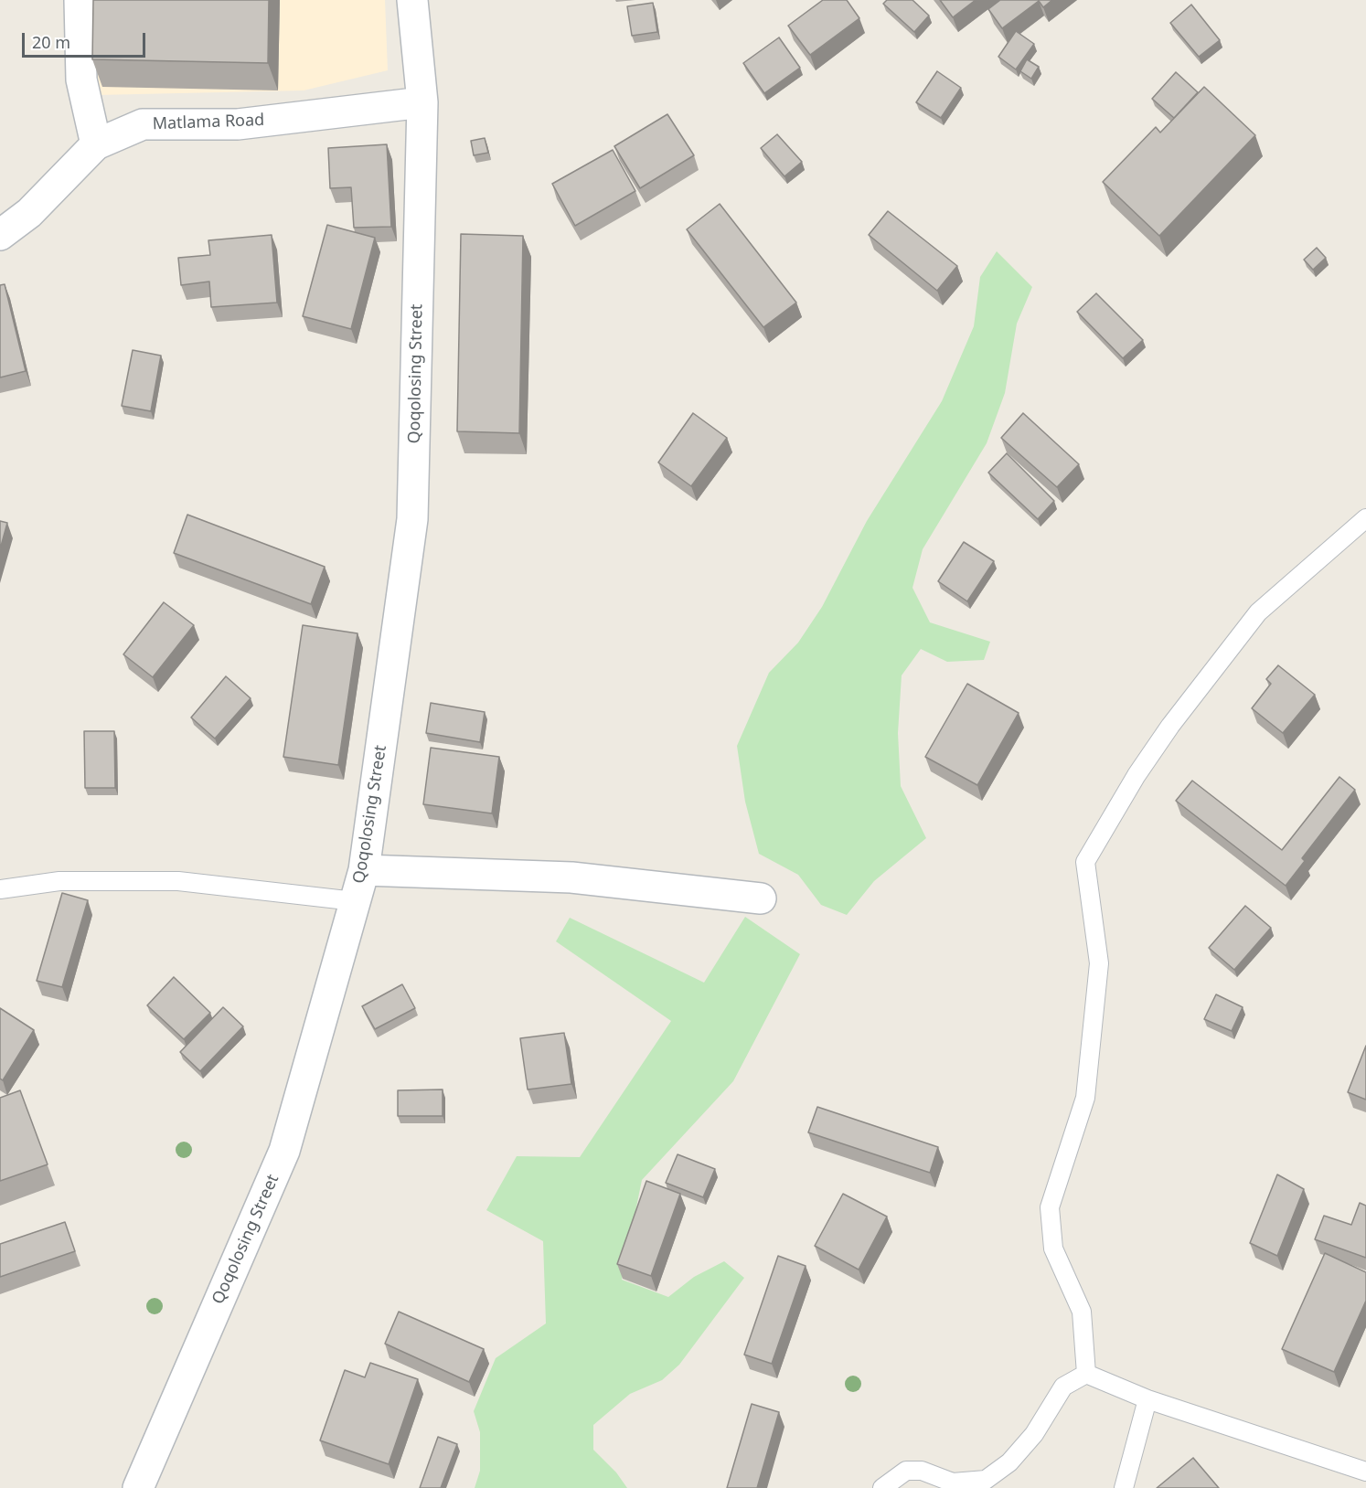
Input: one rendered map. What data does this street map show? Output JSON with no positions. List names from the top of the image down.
{
  "streets": {
    "street": ["Matlama Road", "Qoqolosing Street"]
  },
  "crossings": [
    ["Matlama Road", "Qoqolosing Street"]
  ],
  "scale_bar": "20 m"
}
